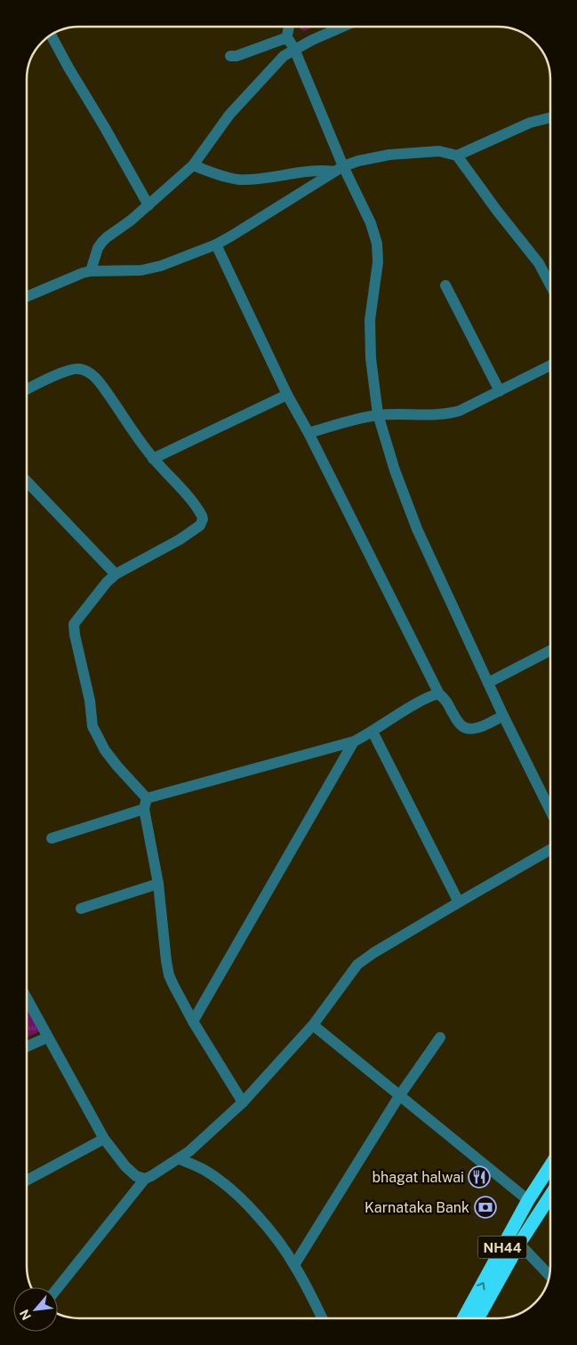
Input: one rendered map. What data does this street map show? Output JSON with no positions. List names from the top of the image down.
{
  "streets": {
    "highway": ["NH44"]
  },
  "places": {
    "restaurant": ["bhagat halwai"],
    "bank": ["Karnataka Bank"]
  },
  "north": "bottom left"
}
